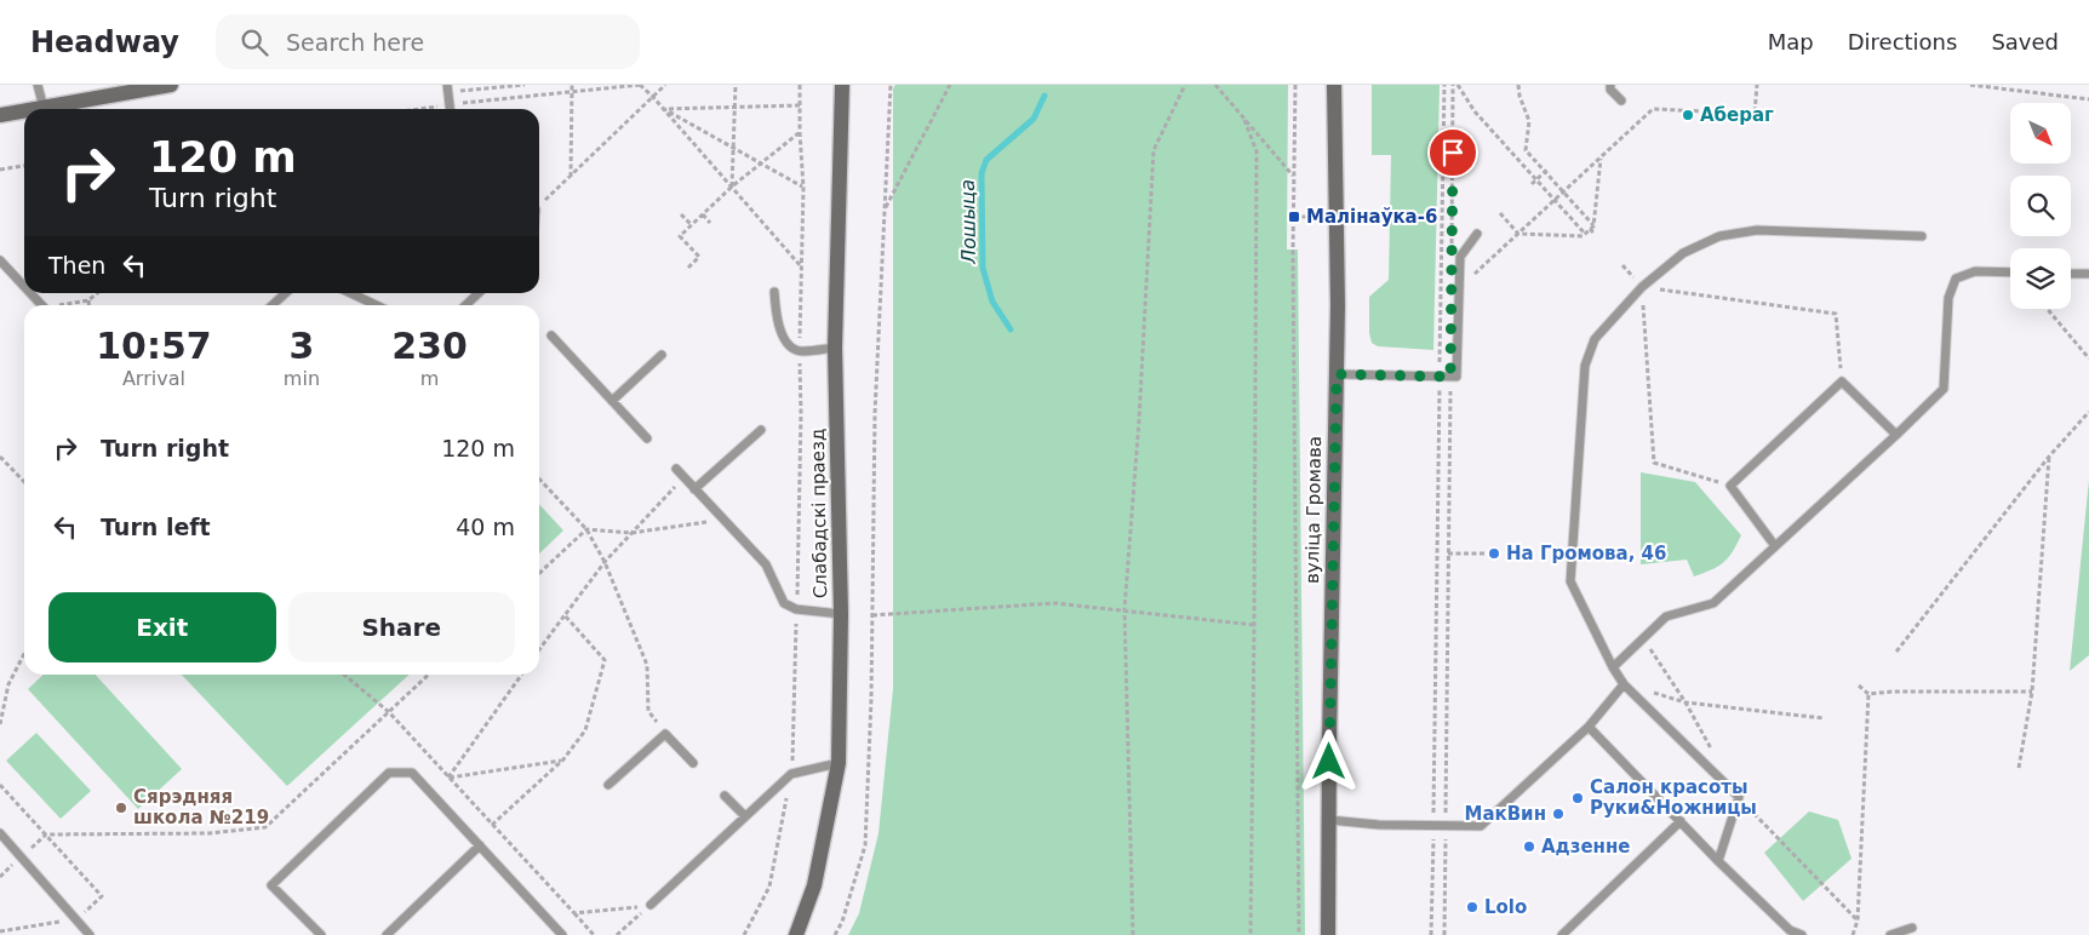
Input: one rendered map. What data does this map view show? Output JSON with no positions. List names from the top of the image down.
{
  "streets": {
    "main road": ["вуліца Громава", "Слабадскі праезд"]
  },
  "water": ["Лошыца"],
  "places": {
    "other": [
      "Абераг",
      "На Громова, 46",
      "Салон красоты Руки&Ножницы",
      "Сярэдняя школа №219",
      "МакВин",
      "Адзенне",
      "Lolo"
    ],
    "transit": ["Малінаўка-6"]
  },
  "north": "bottom right",
  "page": {
    "header": "Headway",
    "search": "Search here",
    "nav": ["Map", "Directions", "Saved"],
    "turn": ["120 m", "Turn right"],
    "then": "Then",
    "eta": [
      "10:57",
      "Arrival",
      "3",
      "min",
      "230",
      "m"
    ],
    "list": [
      {
        "name": "Turn right",
        "value": "120 m"
      },
      {
        "name": "Turn left",
        "value": "40 m"
      }
    ],
    "buttons": ["Exit", "Share"]
  }
}
